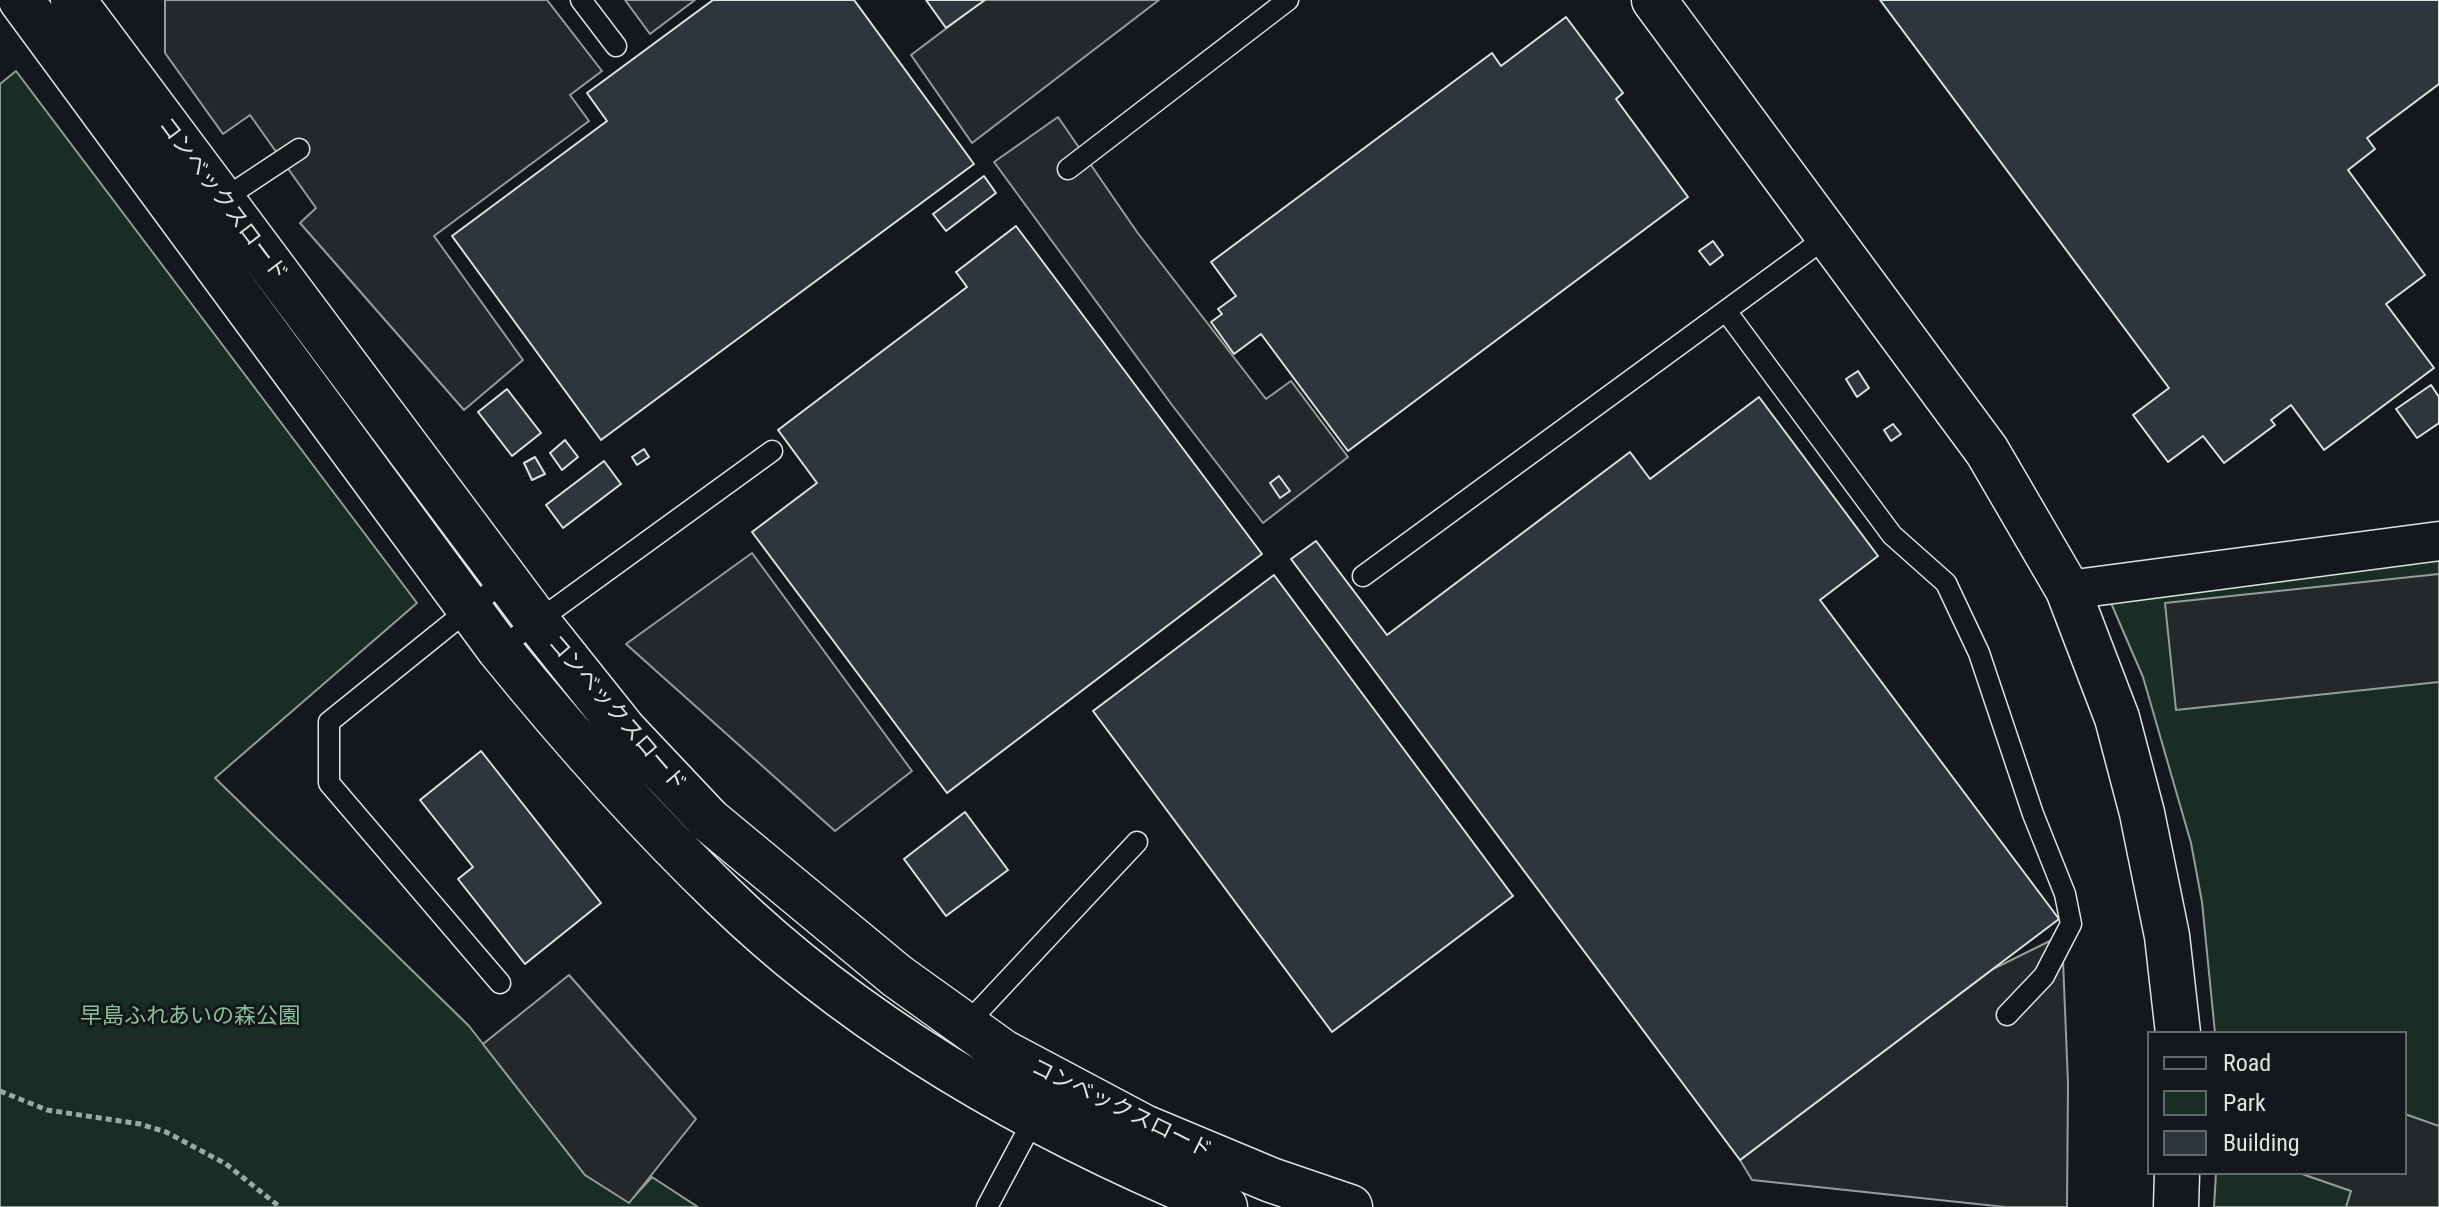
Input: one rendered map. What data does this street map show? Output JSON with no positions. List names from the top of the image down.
{
  "streets": {
    "street": ["コンベックスロード"]
  },
  "parks": ["早島ふれあいの森公園"],
  "legend": ["Road", "Park", "Building"]
}
